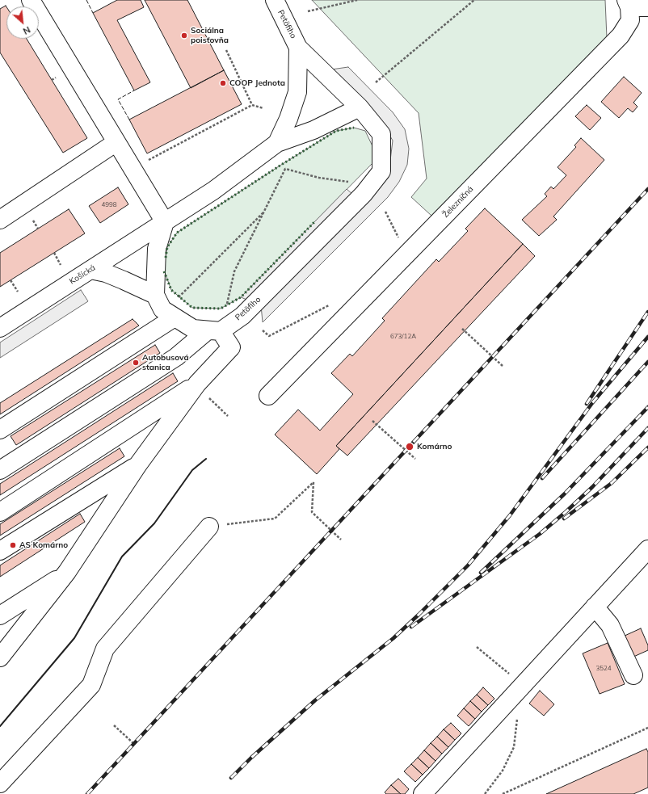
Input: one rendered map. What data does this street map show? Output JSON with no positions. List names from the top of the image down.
{
  "streets": {
    "street": ["Petöfiho", "Železničná", "Košická"]
  },
  "crossings": [
    ["Petöfiho", "Košická"]
  ],
  "places": [
    "Sociálna poisťovňa",
    "COOP Jednota",
    "Autobusová stanica",
    "Komárno",
    "AS Komárno"
  ],
  "house_numbers": ["4998", "673/12A", "3524"],
  "north": "bottom right"
}
